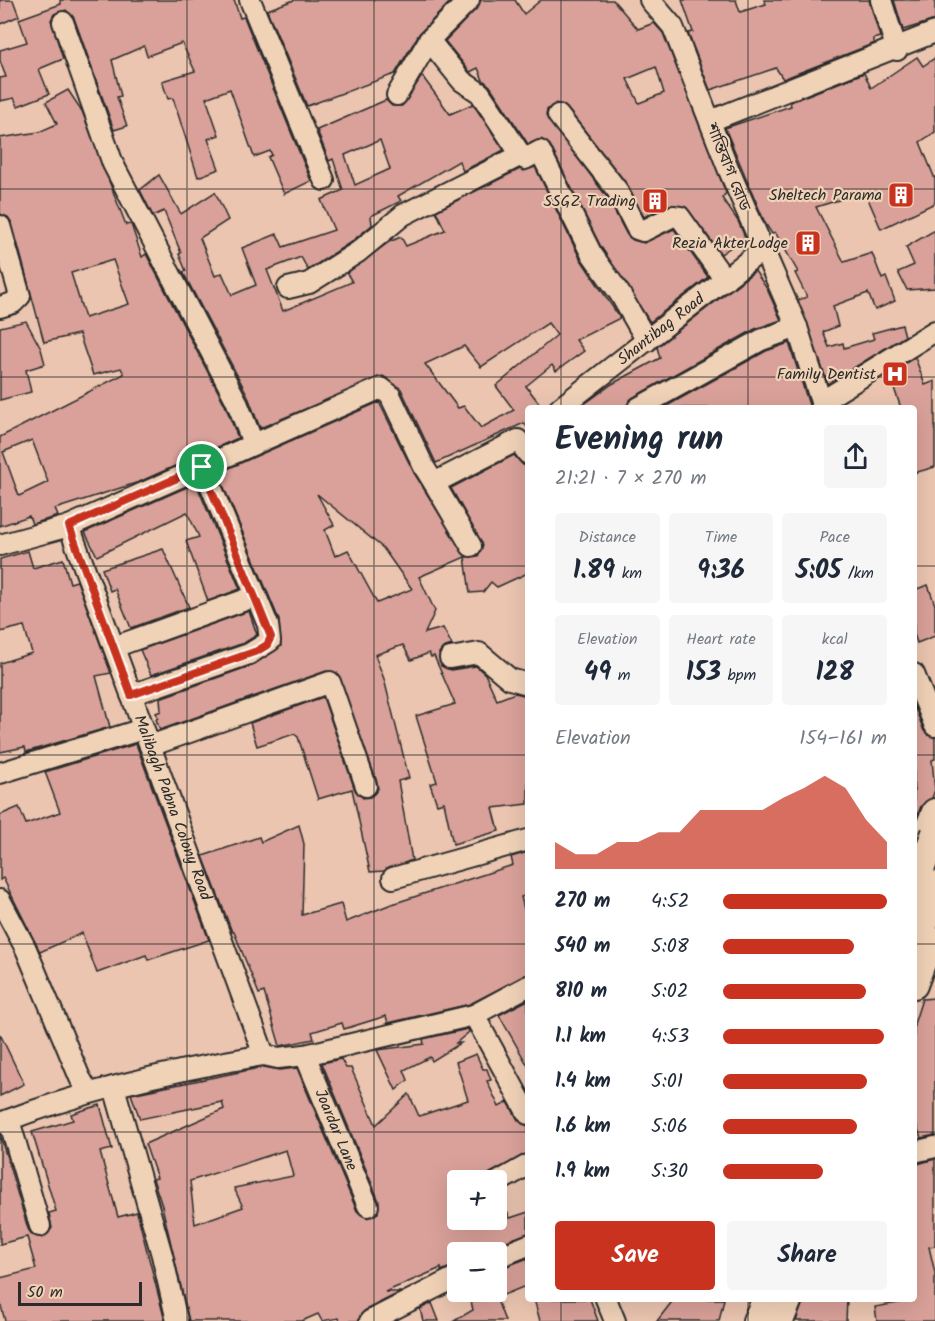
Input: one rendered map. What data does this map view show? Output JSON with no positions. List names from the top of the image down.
{
  "streets": {
    "street": [
      "শান্তিবাগ রোড",
      "Shantibag Road",
      "Malibagh Pabna Colony Road",
      "Joardar Lane"
    ]
  },
  "crossings": [
    ["শান্তিবাগ রোড", "Shantibag Road"]
  ],
  "places": {
    "building": ["Sheltech Parama", "SSGZ Trading", "Rezia AkterLodge"],
    "hospital": ["Family Dentist"]
  },
  "scale_bar": "50 m",
  "page": {
    "heading": ["Evening run", "21:21 · 7 × 270 m"],
    "stats": [
      ["Distance", "1.89 km"],
      ["Time", "9:36"],
      ["Pace", "5:05 /km"],
      ["Elevation", "49 m"],
      ["Heart rate", "153 bpm"],
      ["kcal", "128"]
    ],
    "chart": ["Elevation", "154–161 m"],
    "list": [
      {
        "name": "270 m",
        "note": "4:52"
      },
      {
        "name": "540 m",
        "note": "5:08"
      },
      {
        "name": "810 m",
        "note": "5:02"
      },
      {
        "name": "1.1 km",
        "note": "4:53"
      },
      {
        "name": "1.4 km",
        "note": "5:01"
      },
      {
        "name": "1.6 km",
        "note": "5:06"
      },
      {
        "name": "1.9 km",
        "note": "5:30"
      }
    ],
    "map_buttons": ["+", "−"],
    "buttons": ["Save", "Share"],
    "scale": "50 m"
  }
}
